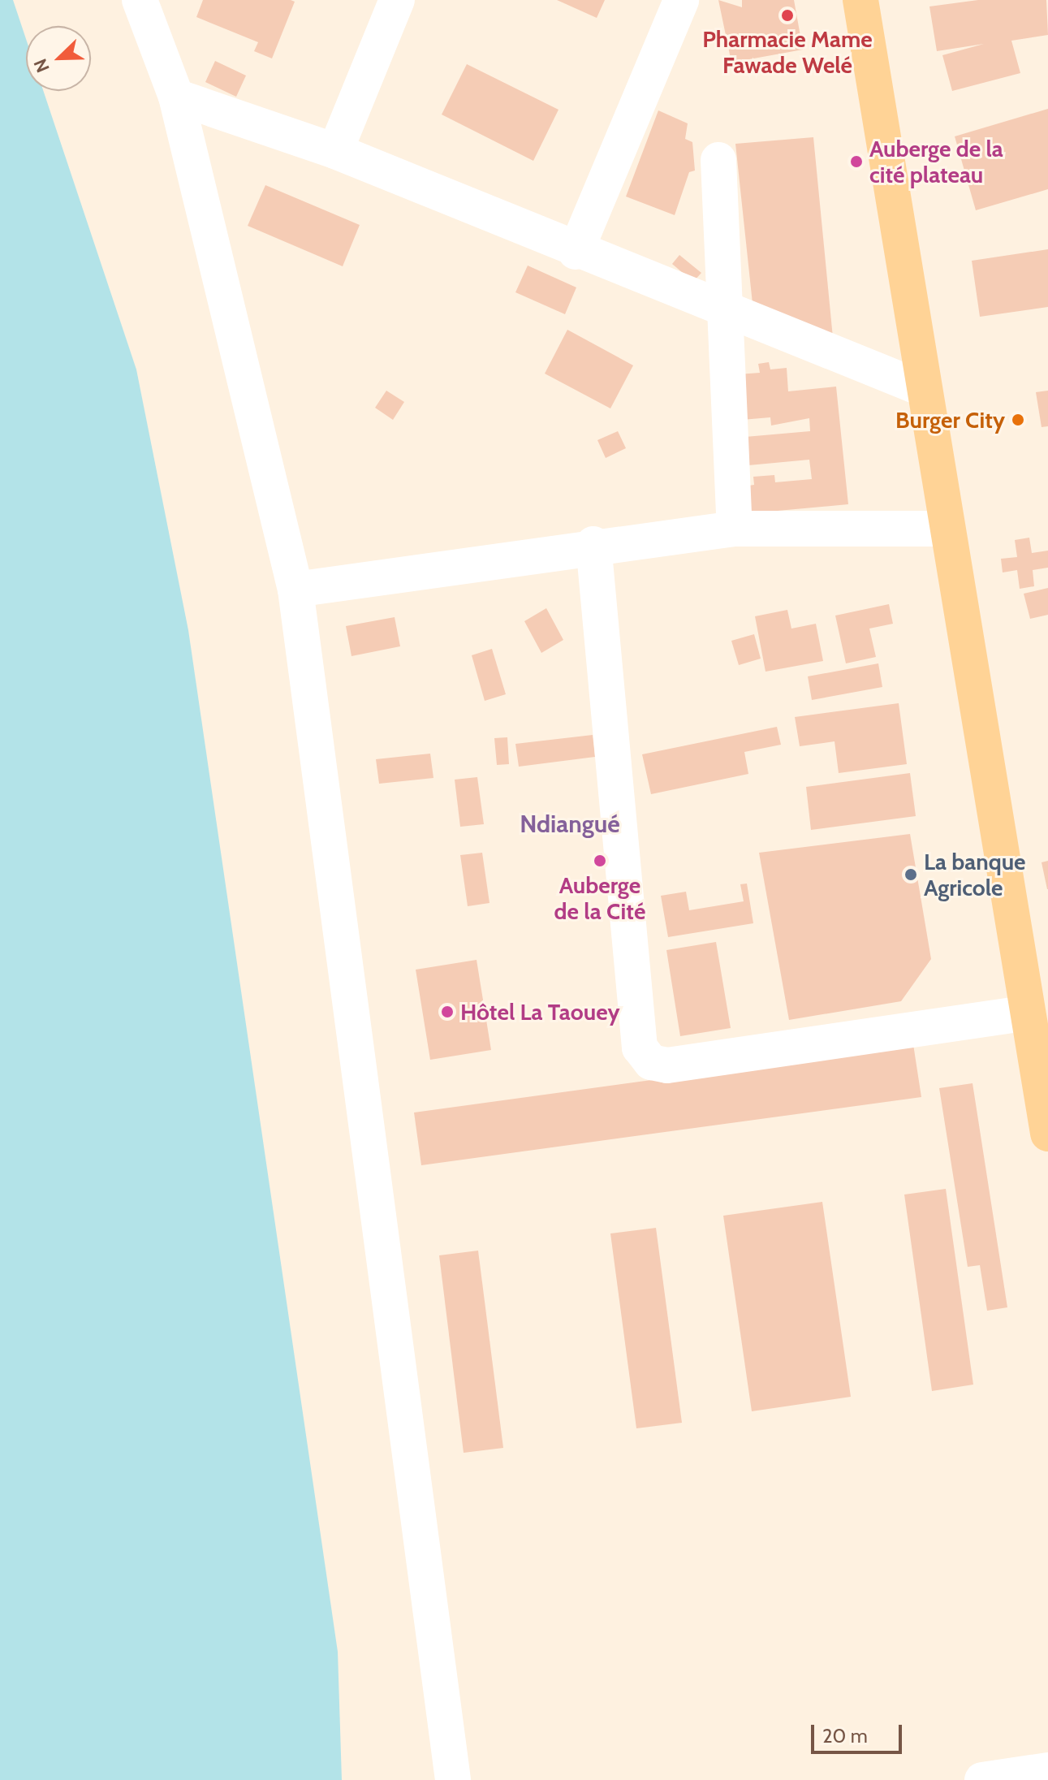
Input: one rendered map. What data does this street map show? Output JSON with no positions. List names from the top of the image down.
{
  "districts": ["Ndiangué"],
  "places": [
    "Pharmacie Mame Fawade Welé",
    "Auberge de la cité plateau",
    "Burger City",
    "Auberge de la Cité",
    "La banque Agricole",
    "Hôtel La Taouey"
  ],
  "scale_bar": "20 m",
  "north": "bottom left"
}
